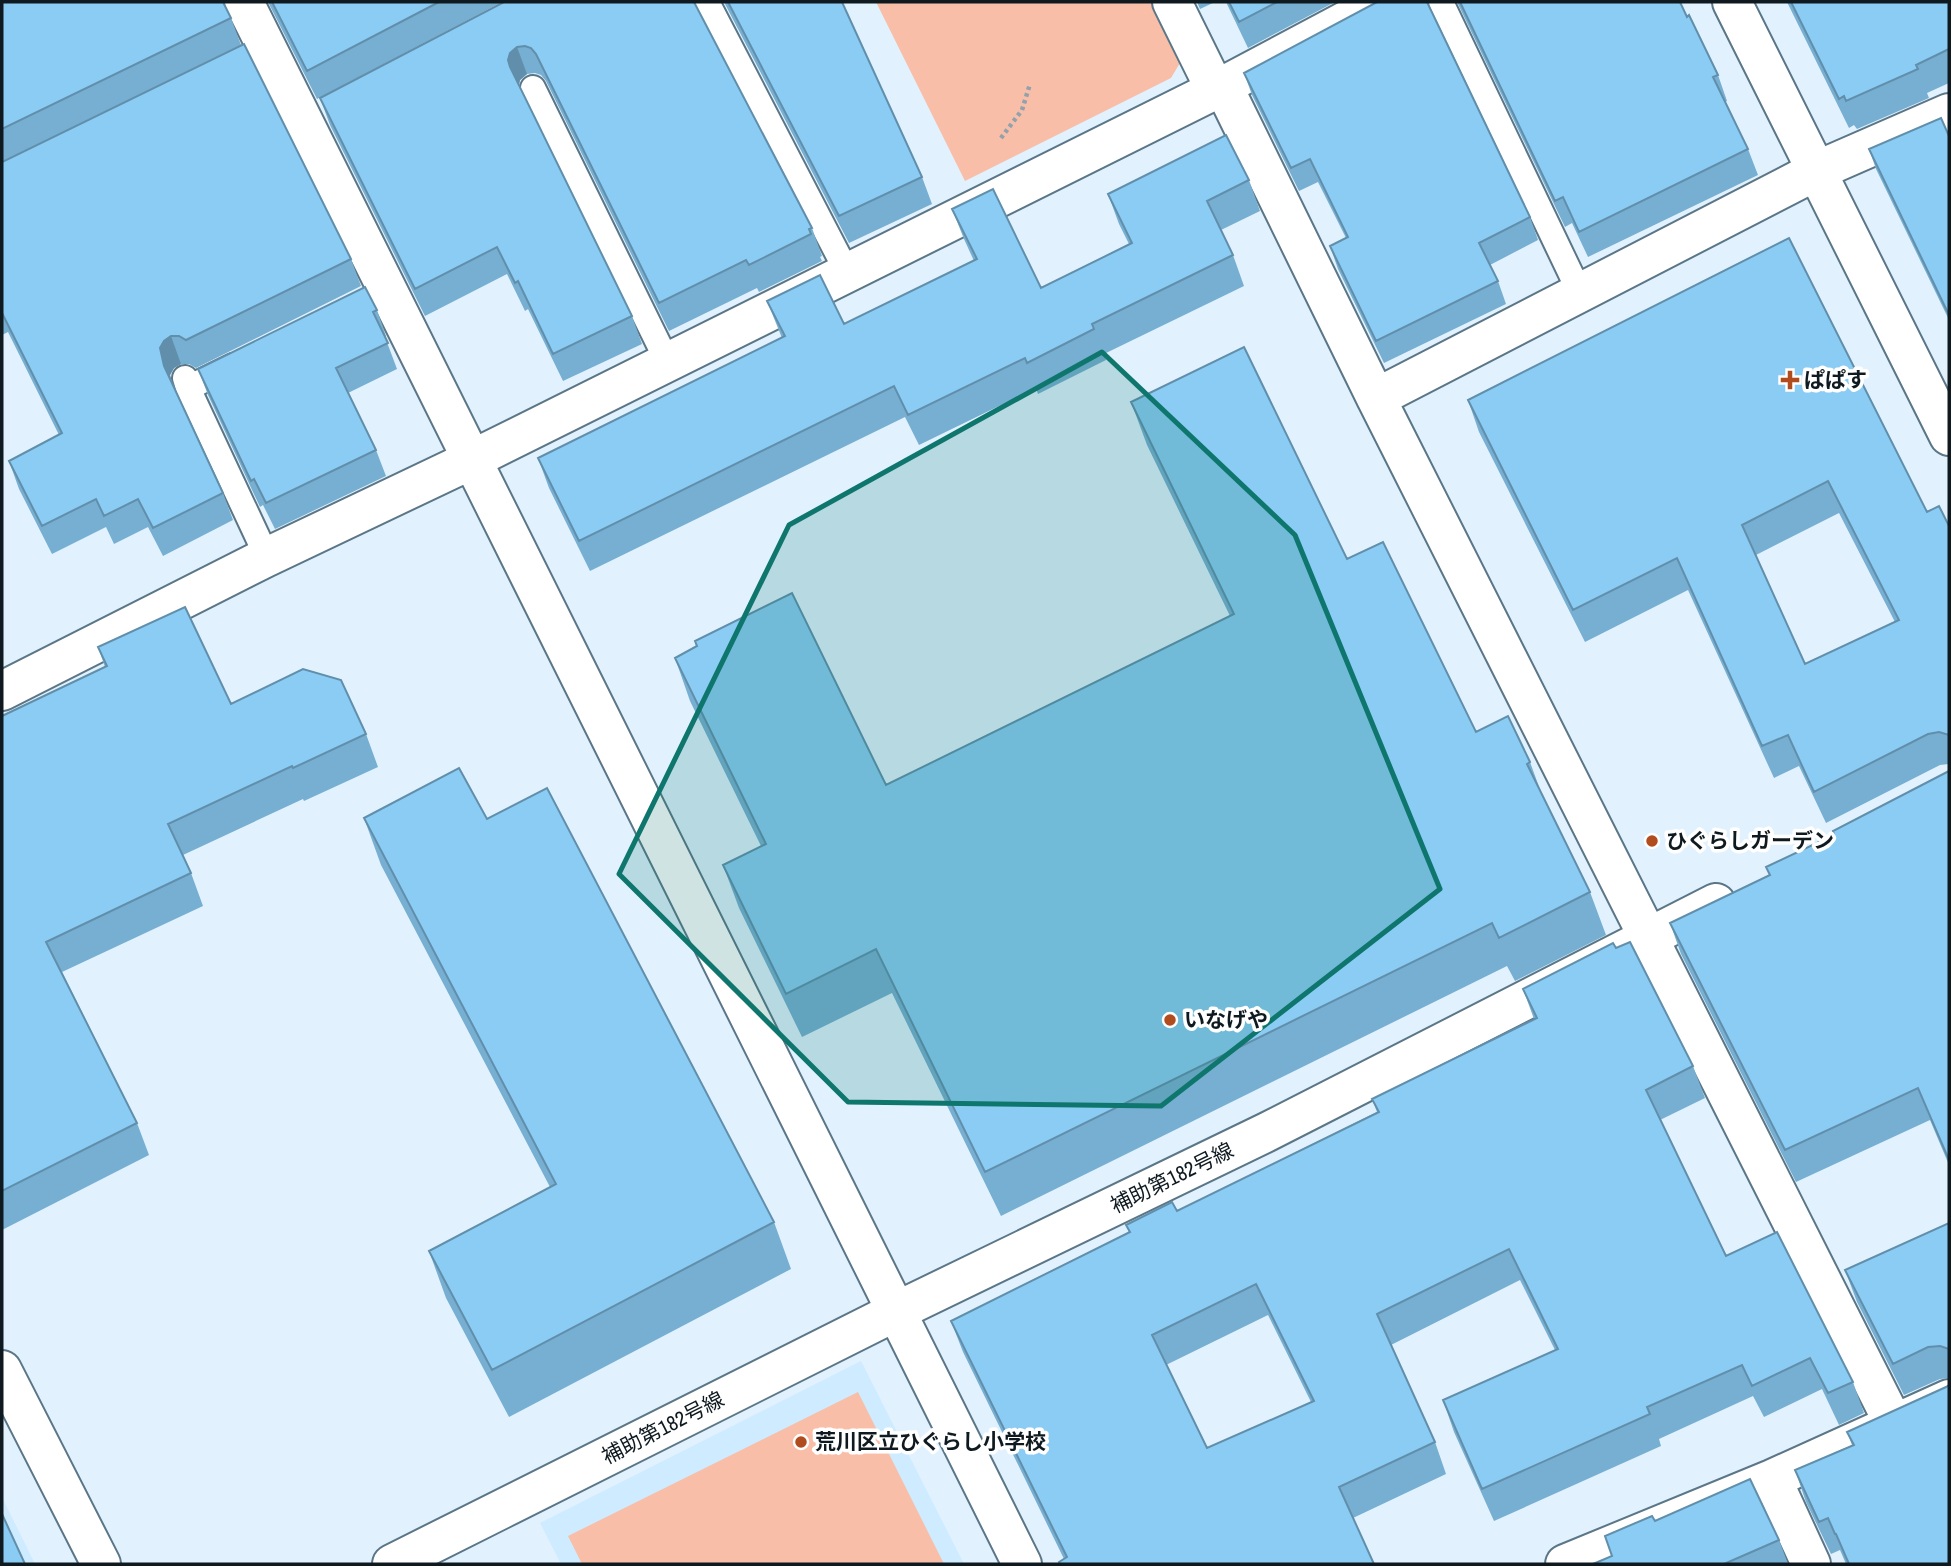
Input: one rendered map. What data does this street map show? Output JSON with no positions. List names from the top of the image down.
{
  "streets": {
    "street": ["補助第182号線"]
  },
  "places": {
    "health": ["ぱぱす"],
    "other": ["ひぐらしガーデン", "いなげや", "荒川区立ひぐらし小学校"]
  }
}
